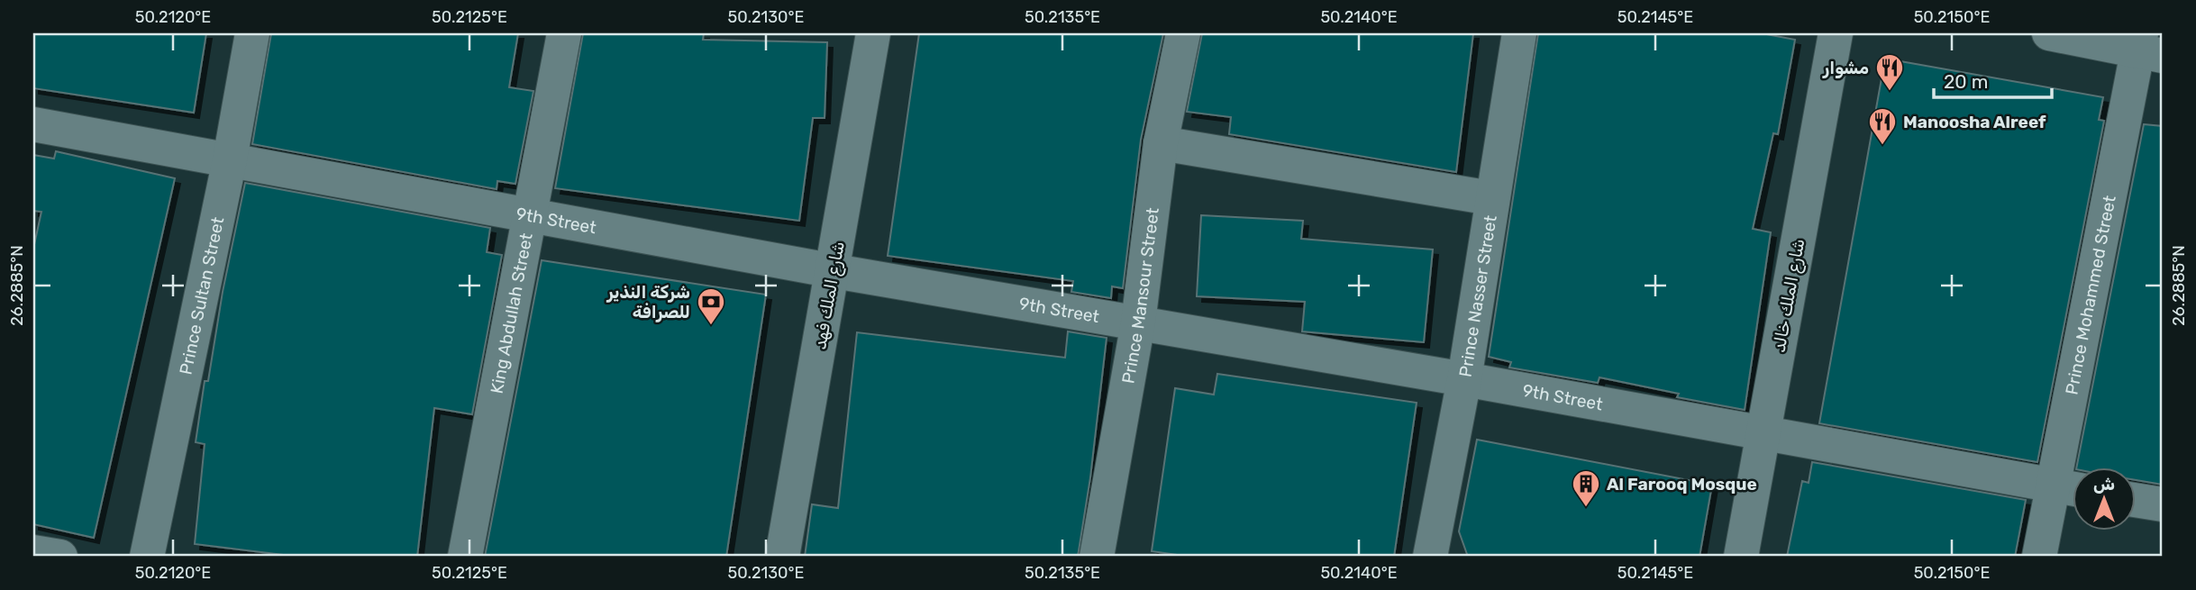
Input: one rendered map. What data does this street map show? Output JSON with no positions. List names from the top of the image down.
{
  "streets": {
    "street": [
      "9th Street",
      "Prince Mansour Street",
      "Prince Mohammed Street",
      "Prince Sultan Street",
      "شارع الملك فهد",
      "Prince Nasser Street",
      "شارع الملك خالد",
      "King Abdullah Street"
    ]
  },
  "crossings": [
    ["9th Street", "Prince Mansour Street"],
    ["9th Street", "Prince Mohammed Street"],
    ["9th Street", "Prince Sultan Street"],
    ["9th Street", "شارع الملك فهد"],
    ["9th Street", "Prince Nasser Street"],
    ["9th Street", "شارع الملك خالد"],
    ["9th Street", "King Abdullah Street"]
  ],
  "places": {
    "restaurant": ["مشوار", "Manoosha Alreef"],
    "bank": ["شركة النذير للصرافة"],
    "building": ["Al Farooq Mosque"]
  },
  "scale_bar": "20 m",
  "north": "top",
  "coordinates": [
    "50.2120°E",
    "50.2125°E",
    "50.2130°E",
    "50.2135°E",
    "50.2140°E",
    "50.2145°E",
    "50.2150°E",
    "26.2885°N"
  ]
}
